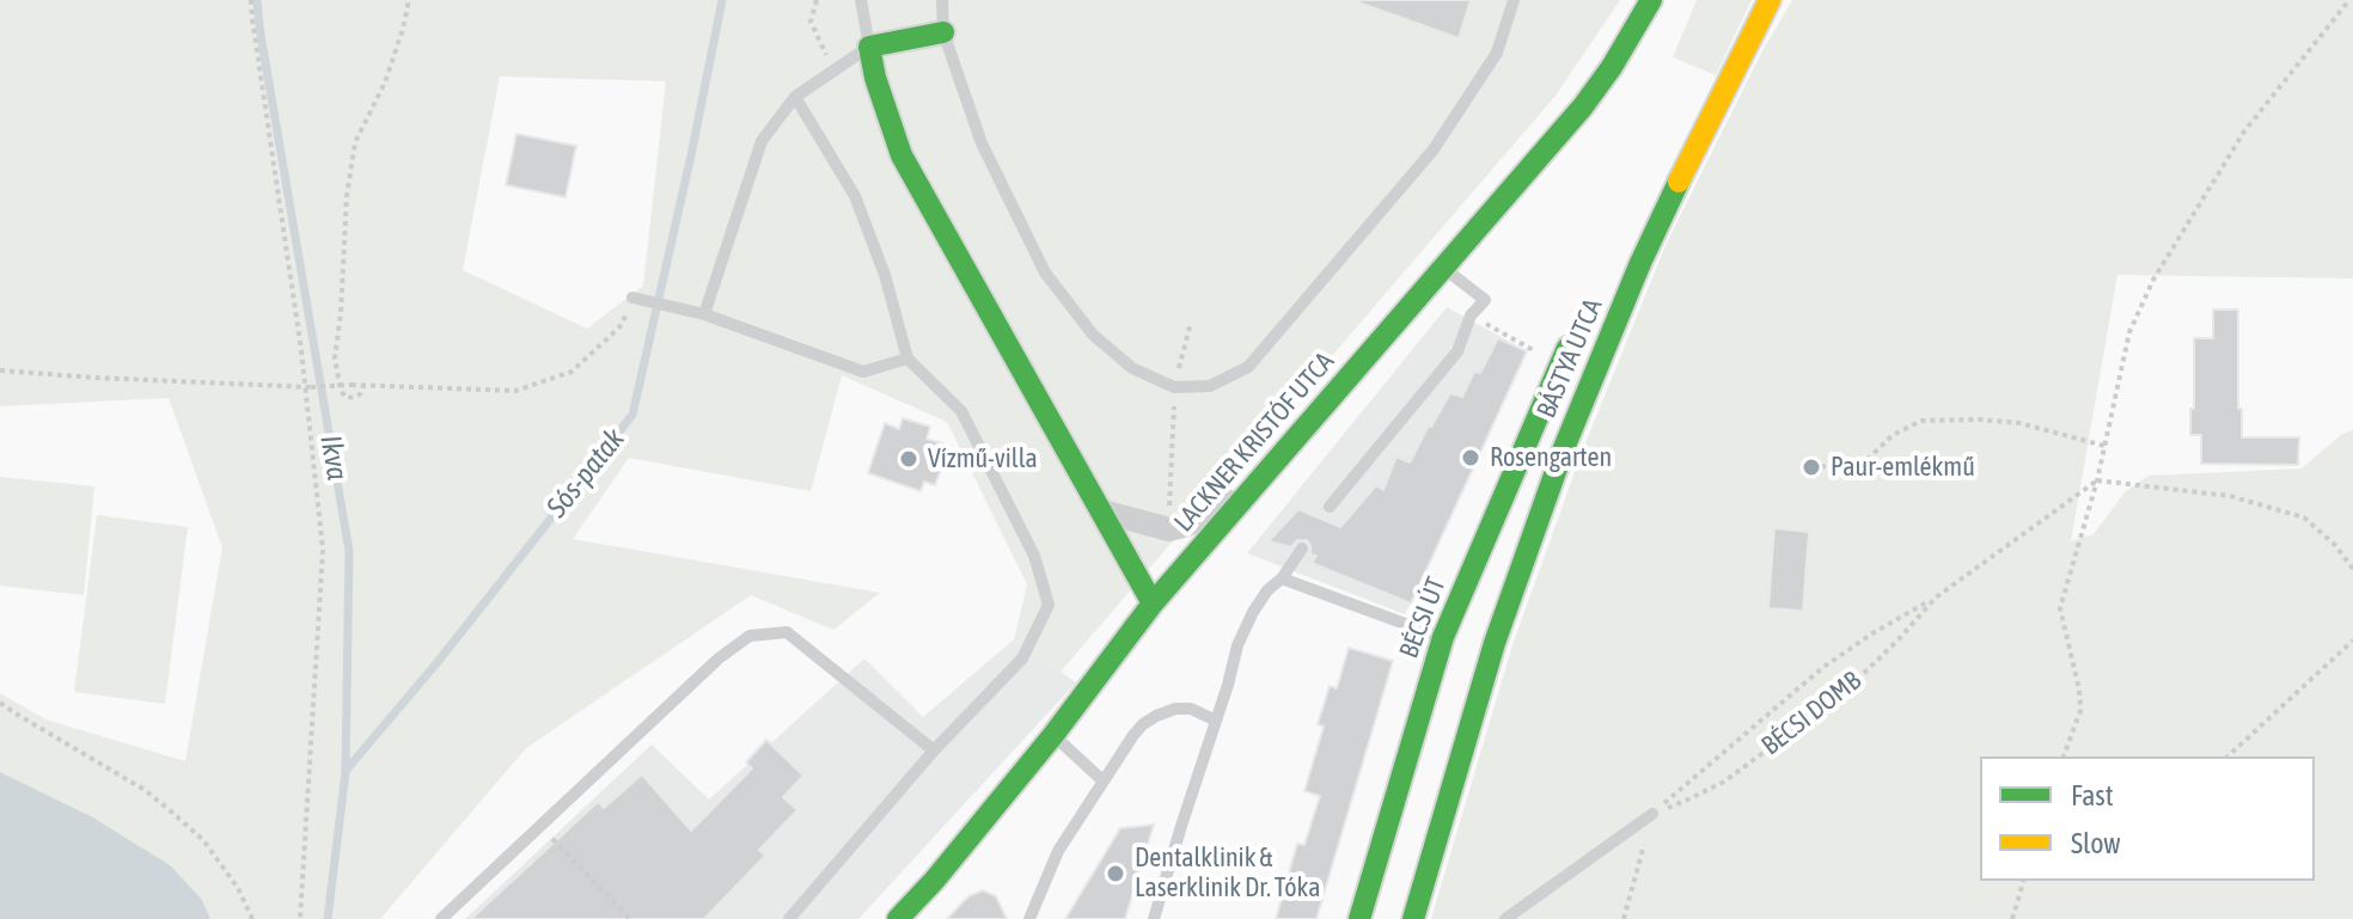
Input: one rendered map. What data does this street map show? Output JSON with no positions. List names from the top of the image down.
{
  "streets": {
    "street": ["BÁSTYA UTCA", "LACKNER KRISTÓF UTCA", "BÉCSI ÚT"],
    "path": ["BÉCSI DOMB"]
  },
  "water": ["Ikva", "Sós-patak"],
  "places": [
    "Rosengarten",
    "Vízmű-villa",
    "Paur-emlékmű",
    "Dentalklinik & Laserklinik Dr. Tóka"
  ],
  "legend": ["Fast", "Slow"]
}
